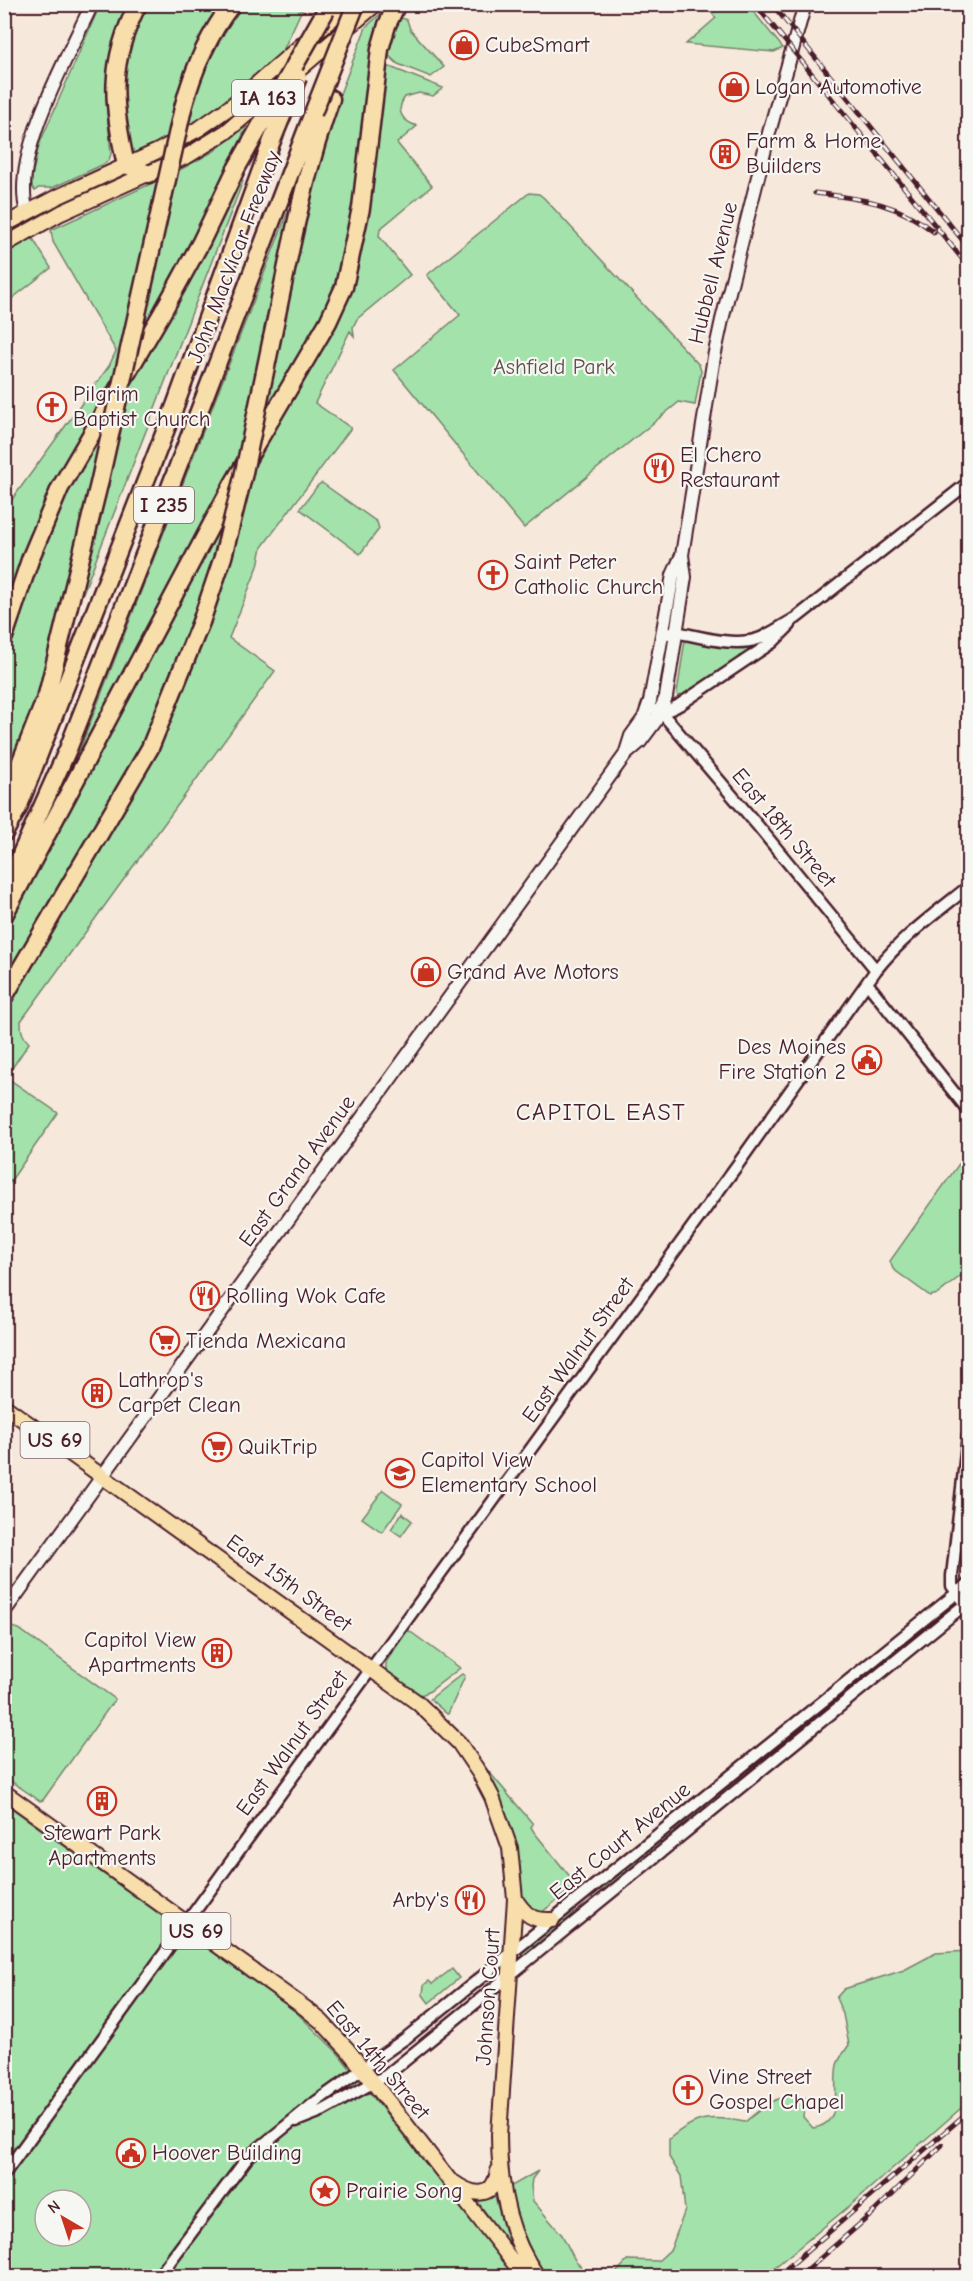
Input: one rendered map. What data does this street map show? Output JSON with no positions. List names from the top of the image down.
{
  "streets": {
    "highway": ["John MacVicar Freeway", "I 235"],
    "main road": [
      "IA 163",
      "Hubbell Avenue",
      "East Grand Avenue",
      "US 69",
      "East 15th Street",
      "Johnson Court",
      "East 14th Street"
    ],
    "street": ["East 18th Street", "East Walnut Street", "East Court Avenue"]
  },
  "crossings": [
    ["Hubbell Avenue", "East 18th Street"],
    ["Hubbell Avenue", "East Grand Avenue"],
    ["East 18th Street", "East Grand Avenue"],
    ["East 18th Street", "East Walnut Street"],
    ["East Grand Avenue", "East 15th Street"],
    ["East Walnut Street", "East 15th Street"],
    ["East Walnut Street", "East 14th Street"],
    ["US 69", "Johnson Court"],
    ["US 69", "East 14th Street"],
    ["East 15th Street", "Johnson Court"],
    ["East Court Avenue", "Johnson Court"],
    ["East Court Avenue", "East 14th Street"]
  ],
  "districts": ["CAPITOL EAST"],
  "parks": ["Ashfield Park"],
  "places": {
    "shop": ["CubeSmart", "Logan Automotive", "Grand Ave Motors"],
    "building": [
      "Farm & Home Builders",
      "Lathrop's Carpet Clean",
      "Capitol View Apartments",
      "Stewart Park Apartments"
    ],
    "church": ["Pilgrim Baptist Church", "Saint Peter Catholic Church", "Vine Street Gospel Chapel"],
    "restaurant": ["El Chero Restaurant", "Rolling Wok Cafe", "Arby's"],
    "public building": ["Des Moines Fire Station 2", "Hoover Building"],
    "supermarket": ["Tienda Mexicana", "QuikTrip"],
    "school or university": ["Capitol View Elementary School"],
    "place": ["Prairie Song"]
  },
  "north": "top left"
}
